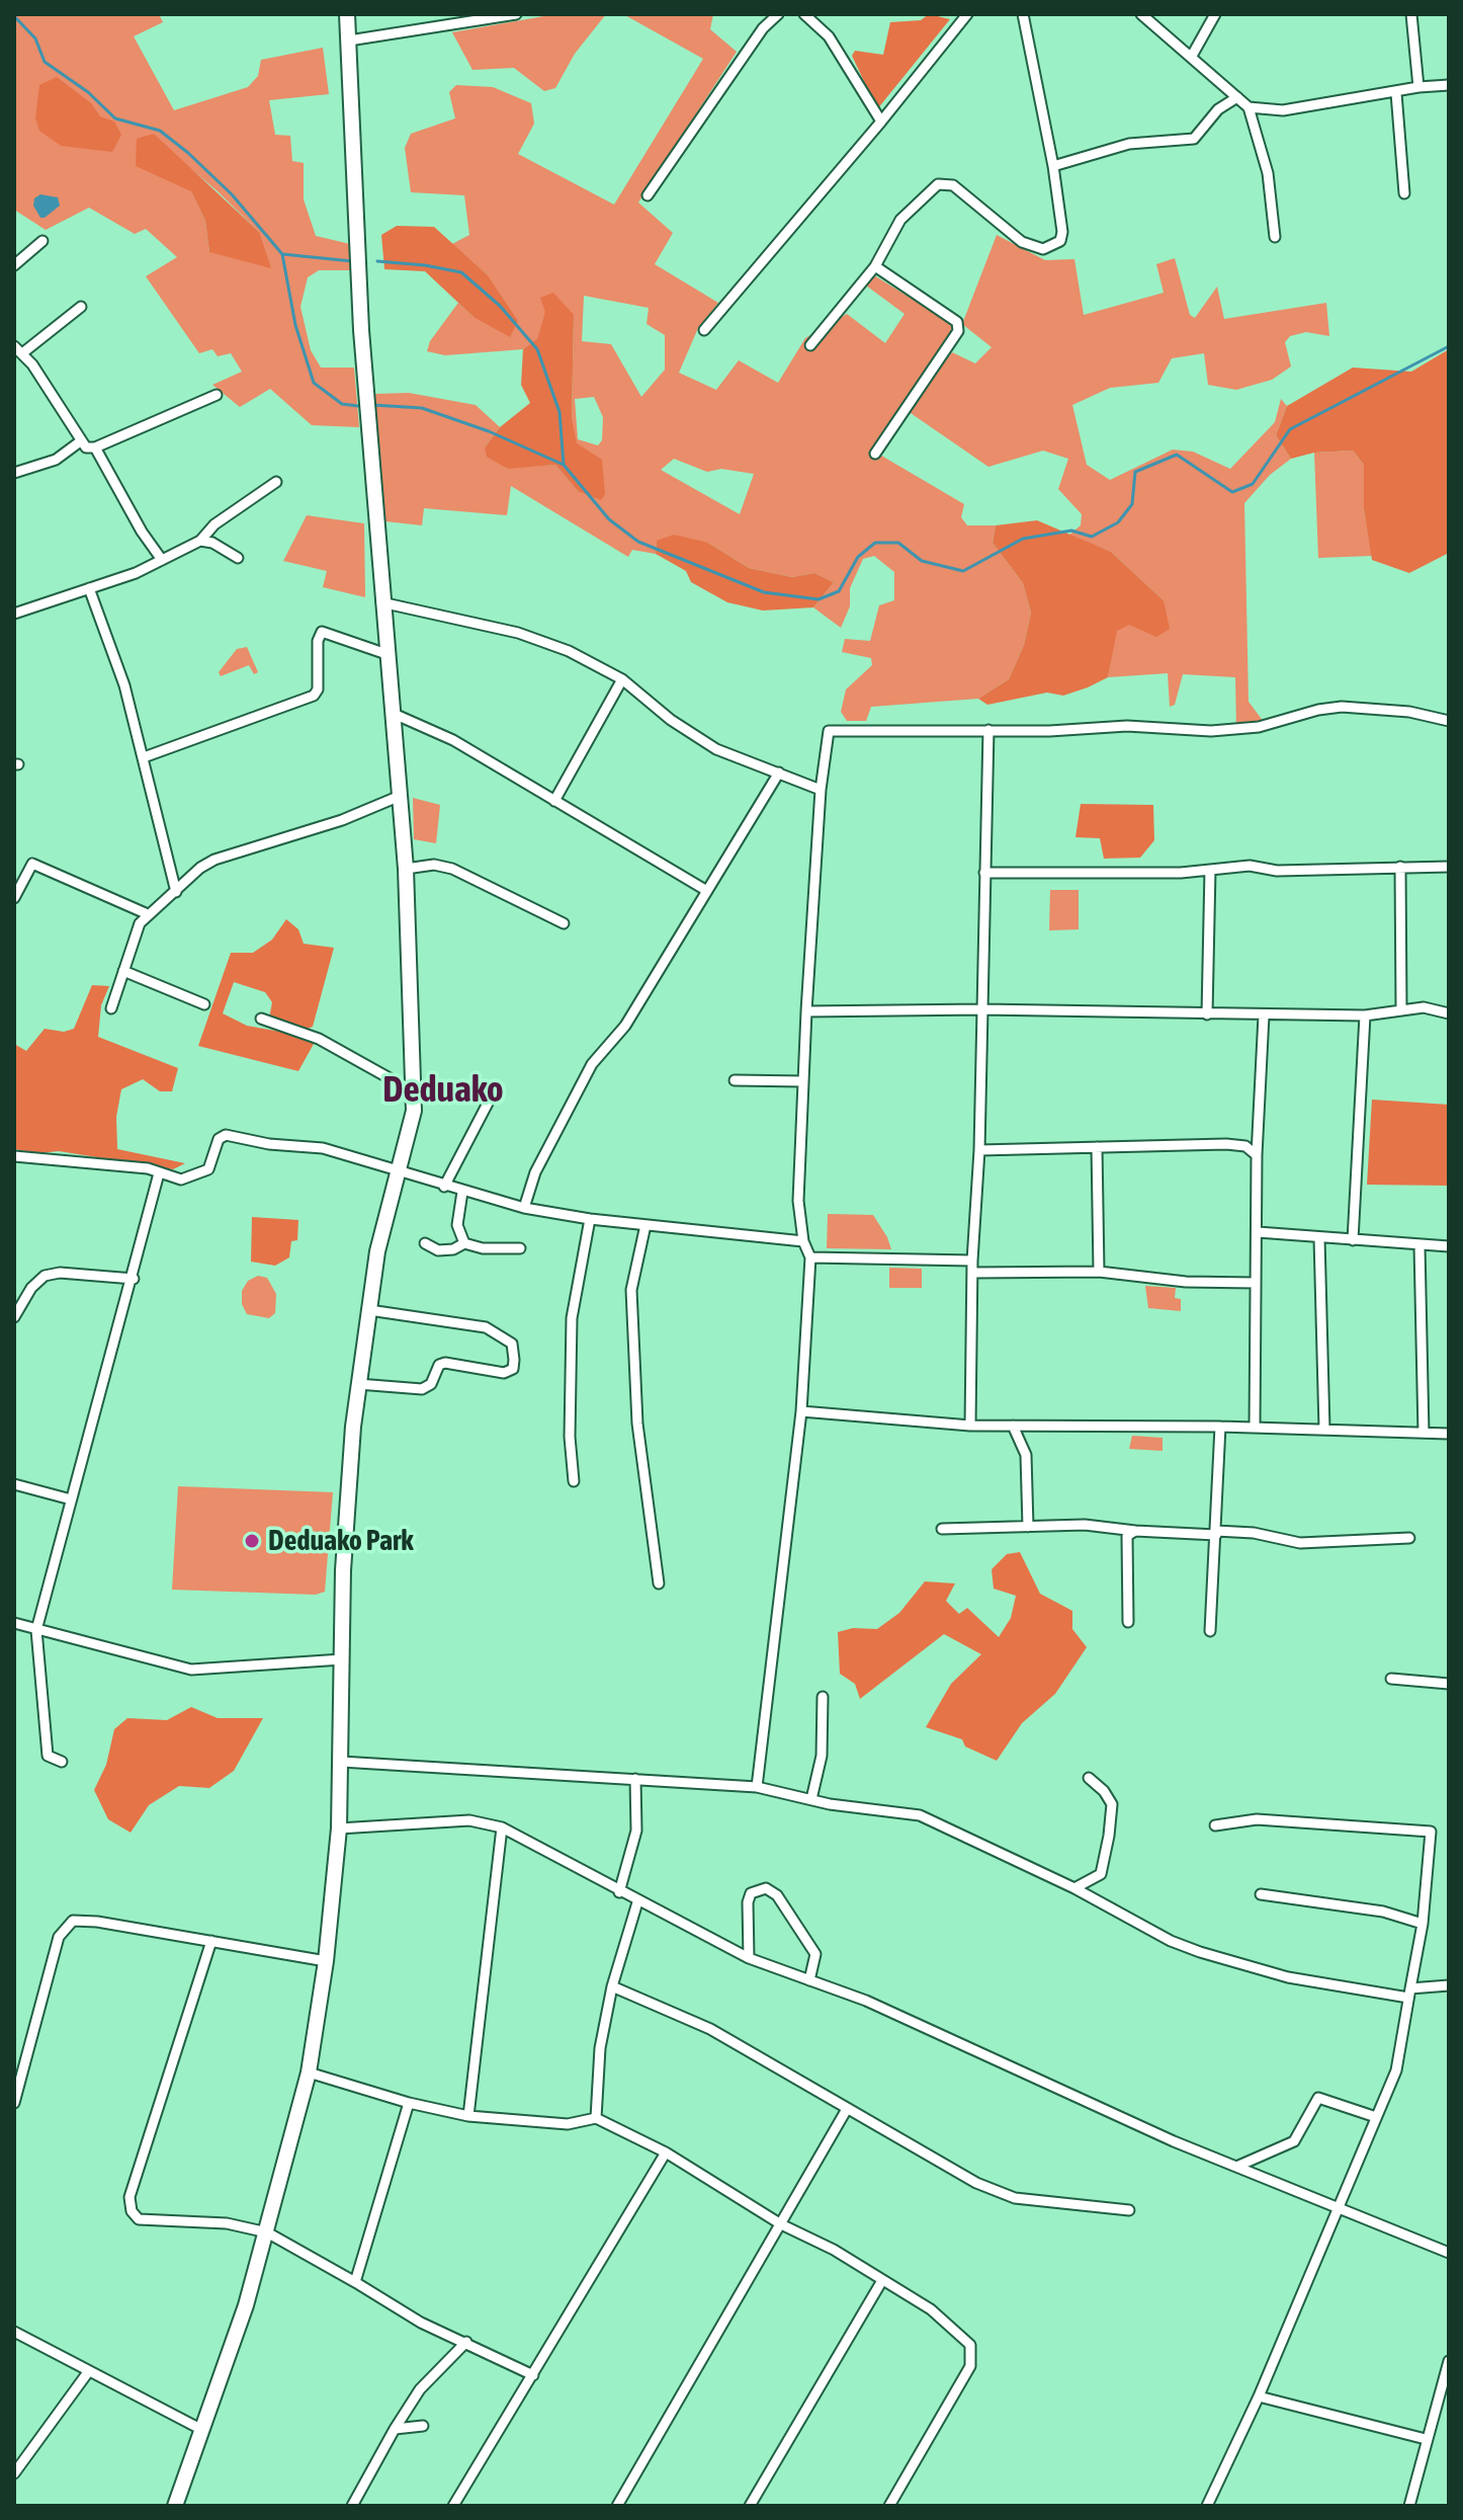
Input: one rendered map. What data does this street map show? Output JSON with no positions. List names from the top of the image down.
{
  "districts": ["Deduako"],
  "places": ["Deduako Park"]
}
